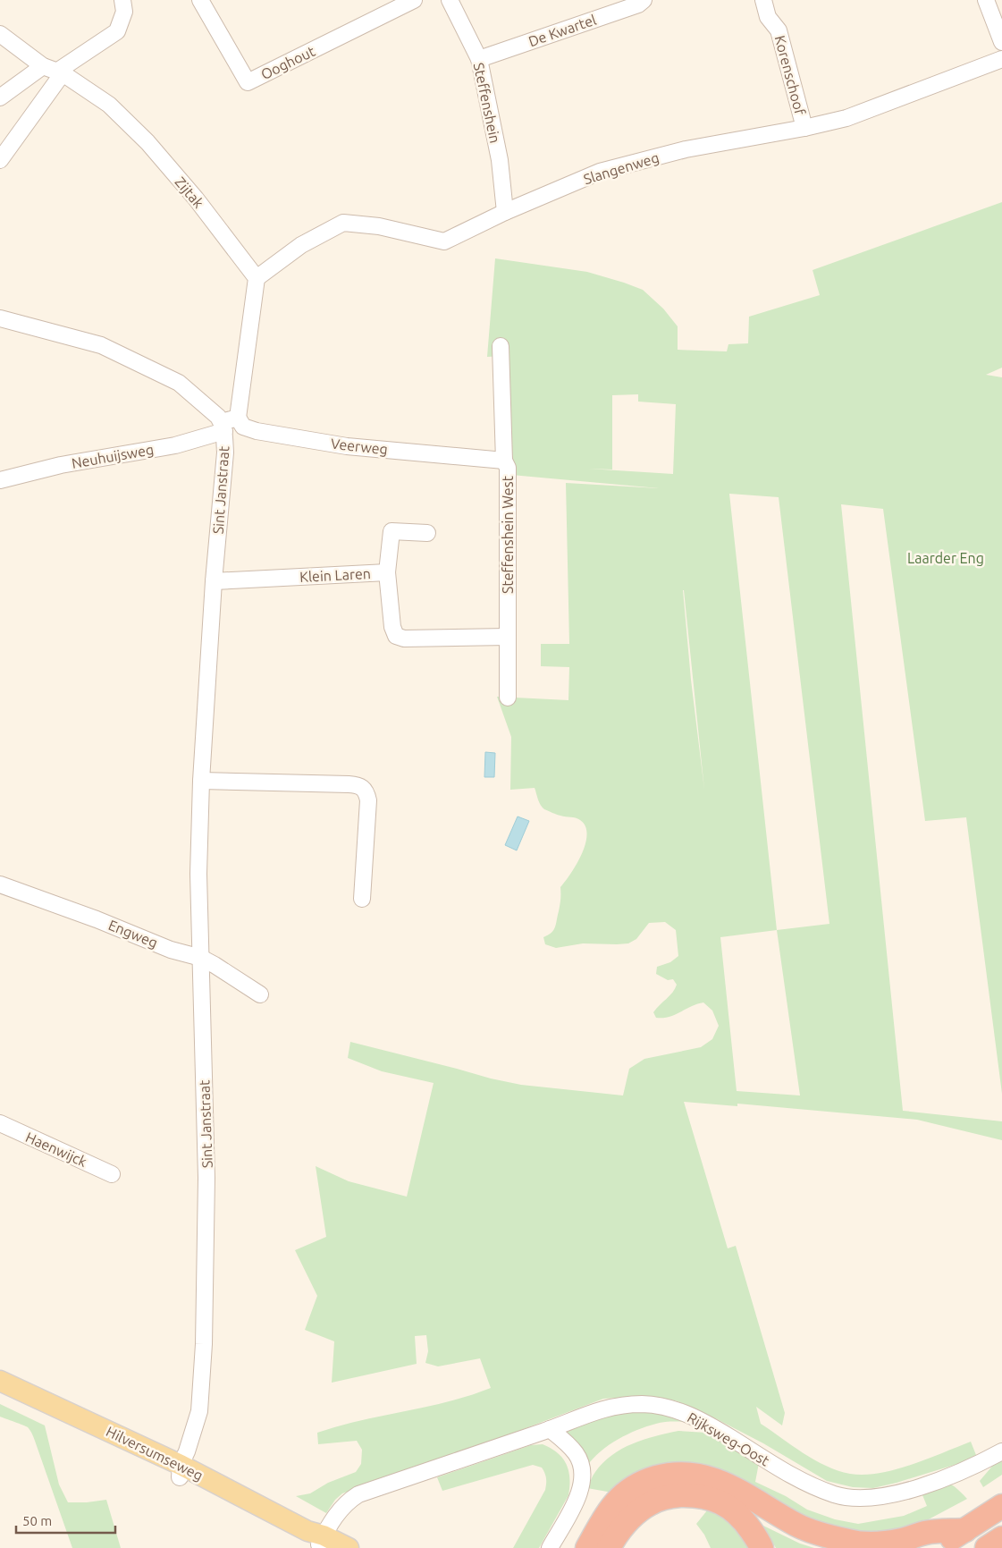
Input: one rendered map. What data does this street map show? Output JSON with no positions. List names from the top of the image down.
{
  "streets": {
    "main road": ["Hilversumseweg"],
    "street": [
      "De Kwartel",
      "Ooghout",
      "Korenschoof",
      "Steffenshein",
      "Slangenweg",
      "Zijtak",
      "Veerweg",
      "Neuhuijsweg",
      "Sint Janstraat",
      "Steffenshein West",
      "Klein Laren",
      "Engweg",
      "Haenwijck",
      "Rijksweg-Oost"
    ]
  },
  "crossings": [
    ["De Kwartel", "Steffenshein"],
    ["Korenschoof", "Slangenweg"],
    ["Steffenshein", "Slangenweg"],
    ["Slangenweg", "Zijtak"],
    ["Veerweg", "Steffenshein West"],
    ["Neuhuijsweg", "Sint Janstraat"],
    ["Sint Janstraat", "Klein Laren"],
    ["Sint Janstraat", "Engweg"],
    ["Sint Janstraat", "Hilversumseweg"],
    ["Steffenshein West", "Klein Laren"],
    ["Rijksweg-Oost", "Hilversumseweg"]
  ],
  "parks": ["Laarder Eng"],
  "scale_bar": "50 m"
}
